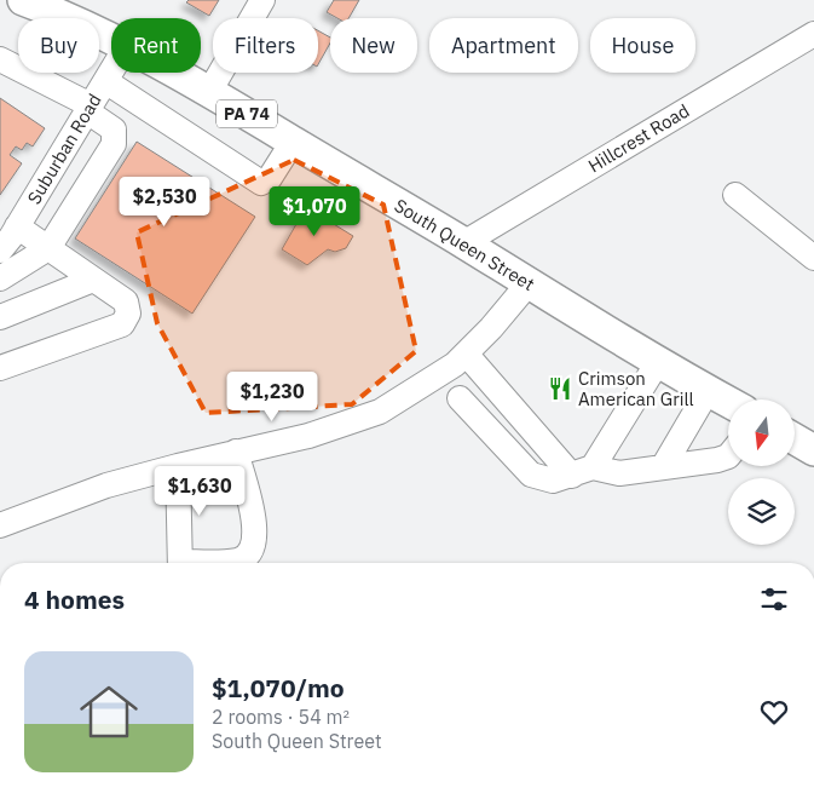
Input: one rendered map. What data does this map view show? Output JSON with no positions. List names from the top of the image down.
{
  "streets": {
    "main road": ["PA 74", "South Queen Street"],
    "street": ["Hillcrest Road", "Suburban Road"]
  },
  "crossings": [
    ["Hillcrest Road", "South Queen Street"]
  ],
  "places": {
    "restaurant": ["Crimson American Grill"]
  },
  "north": "bottom",
  "page": {
    "chip": [
      "Buy",
      "Rent",
      "Filters",
      "New",
      "Apartment",
      "House"
    ],
    "price": [
      "$2,530",
      "$1,070",
      "$1,230",
      "$1,630"
    ],
    "heading": "4 homes",
    "list": [
      {
        "name": "$1,070/mo",
        "note": "2 rooms · 54 m² · South Queen Street"
      }
    ]
  }
}
